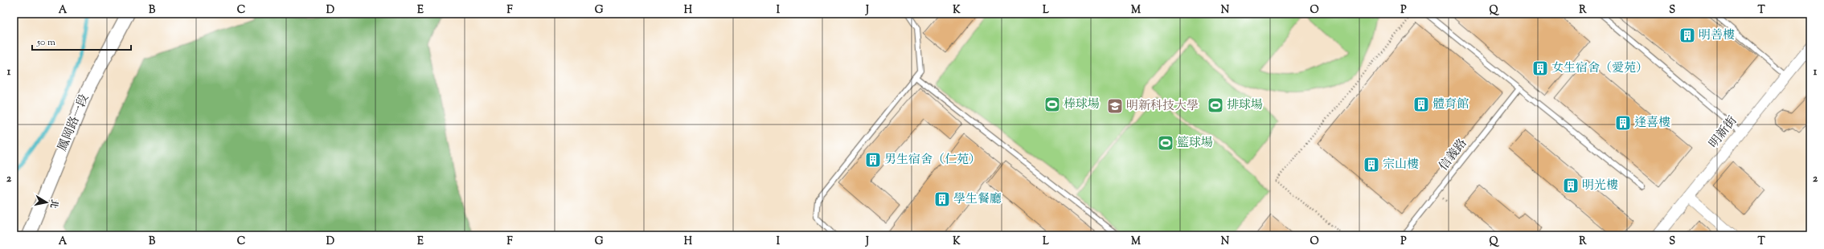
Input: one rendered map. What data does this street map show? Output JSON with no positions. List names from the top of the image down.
{
  "streets": {
    "street": ["鳳岡路一段", "明新街"],
    "lane": ["信義路"]
  },
  "places": {
    "building": [
      "明善樓",
      "女生宿舍（愛苑）",
      "體育館",
      "逢喜樓",
      "男生宿舍（仁苑）",
      "宗山樓",
      "明光樓",
      "學生餐廳"
    ],
    "sports": ["棒球場", "排球場", "籃球場"],
    "school or university": ["明新科技大學"]
  },
  "scale_bar": "50 m",
  "north": "right",
  "grid": {
    "columns": [
      "A",
      "B",
      "C",
      "D",
      "E",
      "F",
      "G",
      "H",
      "I",
      "J",
      "K",
      "L",
      "M",
      "N",
      "O",
      "P",
      "Q",
      "R",
      "S",
      "T"
    ],
    "rows": ["1", "2"]
  }
}
